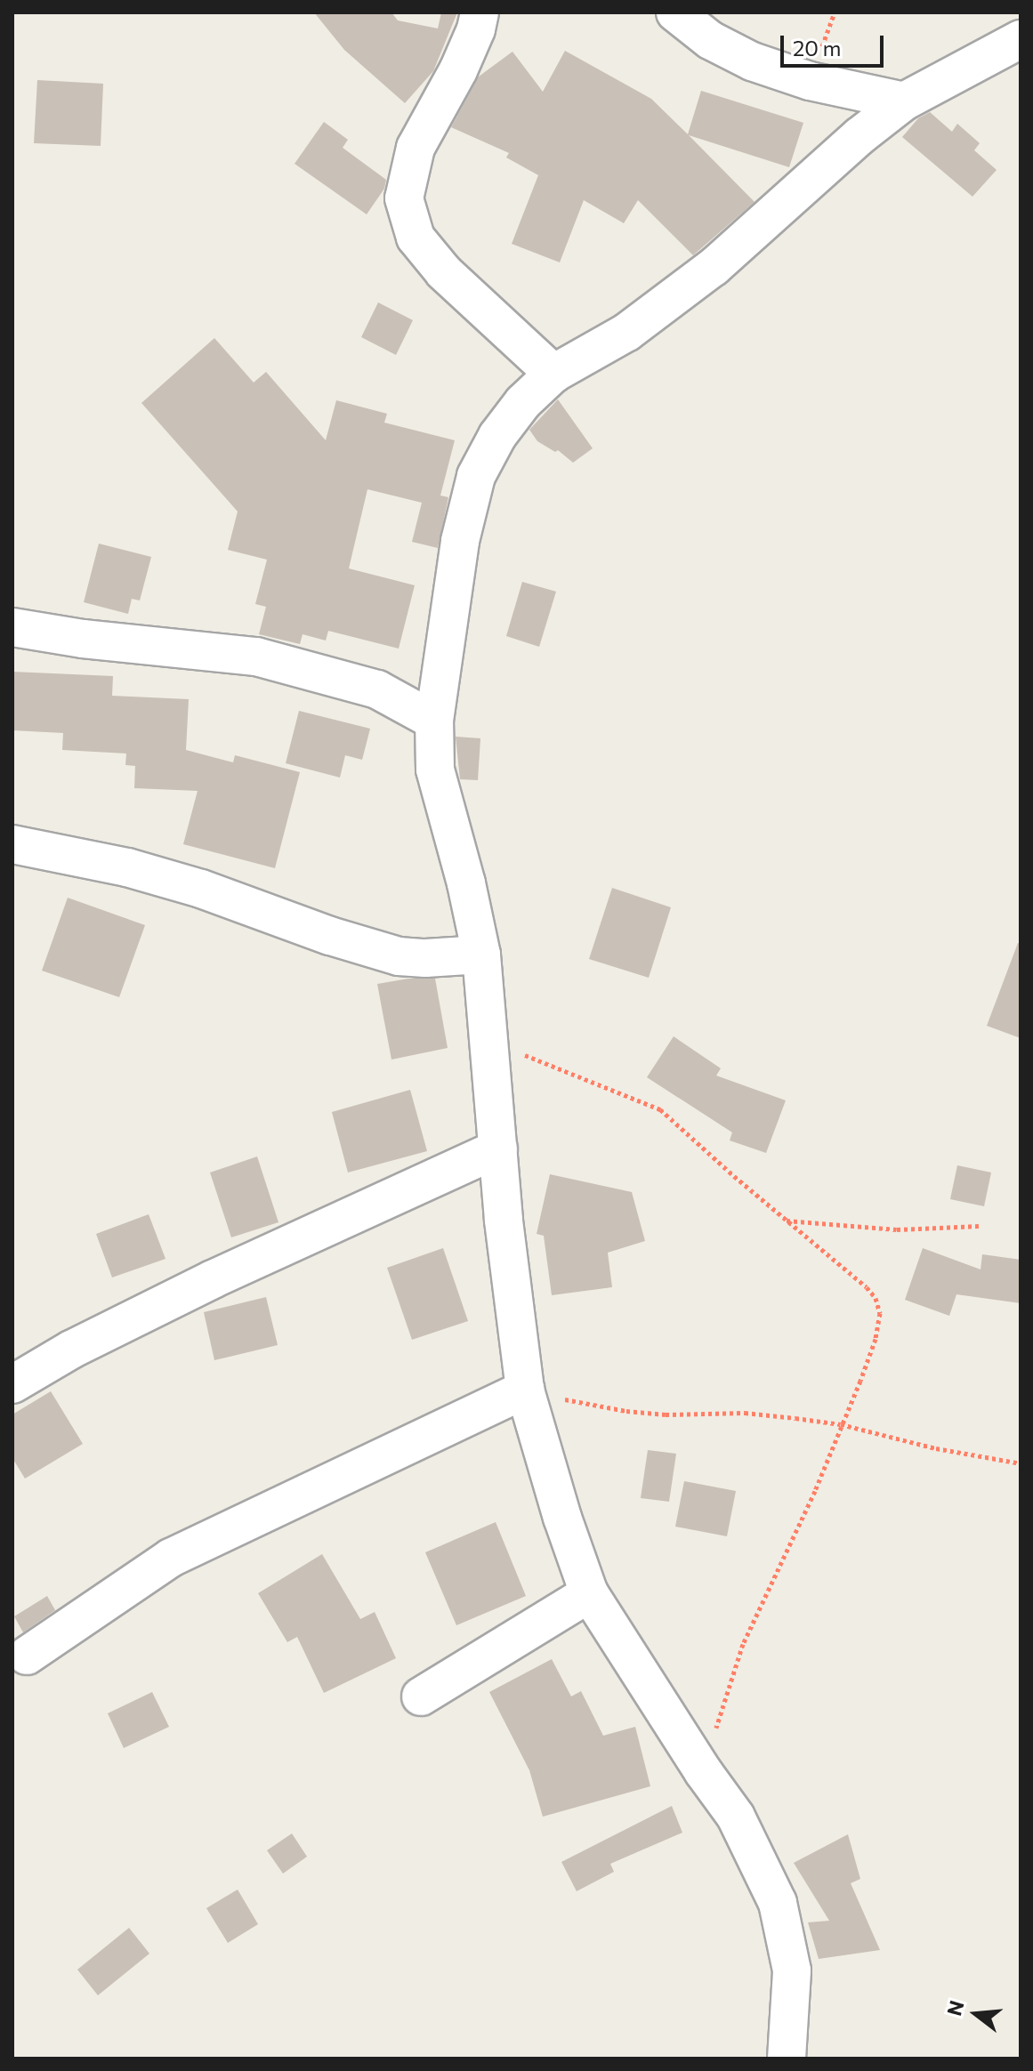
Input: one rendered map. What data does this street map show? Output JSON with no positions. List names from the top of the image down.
{
  "scale_bar": "20 m",
  "north": "left"
}
